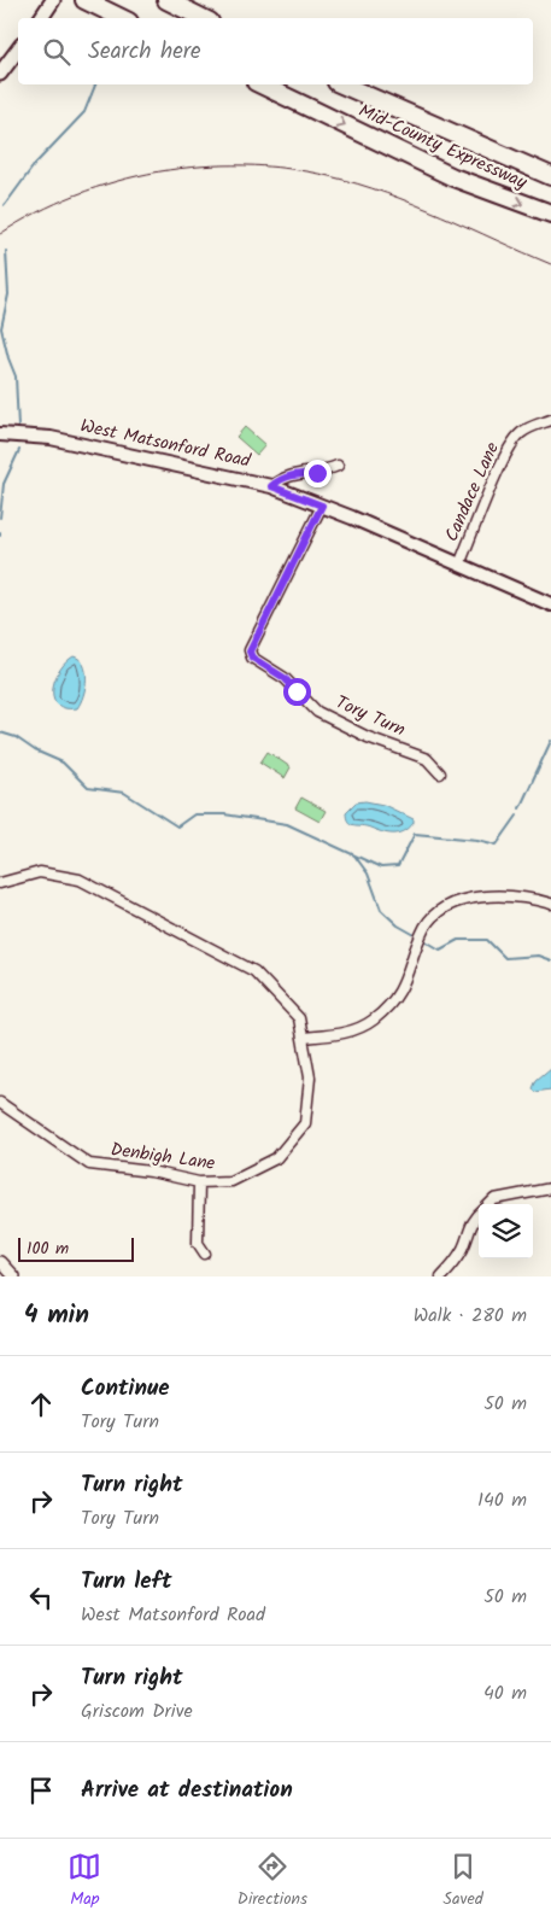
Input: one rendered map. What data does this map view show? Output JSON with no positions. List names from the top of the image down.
{
  "streets": {
    "highway": ["Mid-County Expressway"],
    "main road": ["West Matsonford Road"],
    "street": ["Candace Lane", "Tory Turn", "Denbigh Lane"]
  },
  "crossings": [
    ["West Matsonford Road", "Candace Lane"],
    ["West Matsonford Road", "Tory Turn"]
  ],
  "scale_bar": "100 m",
  "page": {
    "search": "Search here",
    "scale": "100 m",
    "heading": ["4 min", "Walk · 280 m"],
    "list": [
      ["Continue", "Tory Turn", "50 m"],
      ["Turn right", "Tory Turn", "140 m"],
      ["Turn left", "West Matsonford Road", "50 m"],
      ["Turn right", "Griscom Drive", "40 m"],
      "Arrive at destination"
    ],
    "nav": ["Map", "Directions", "Saved"]
  }
}
